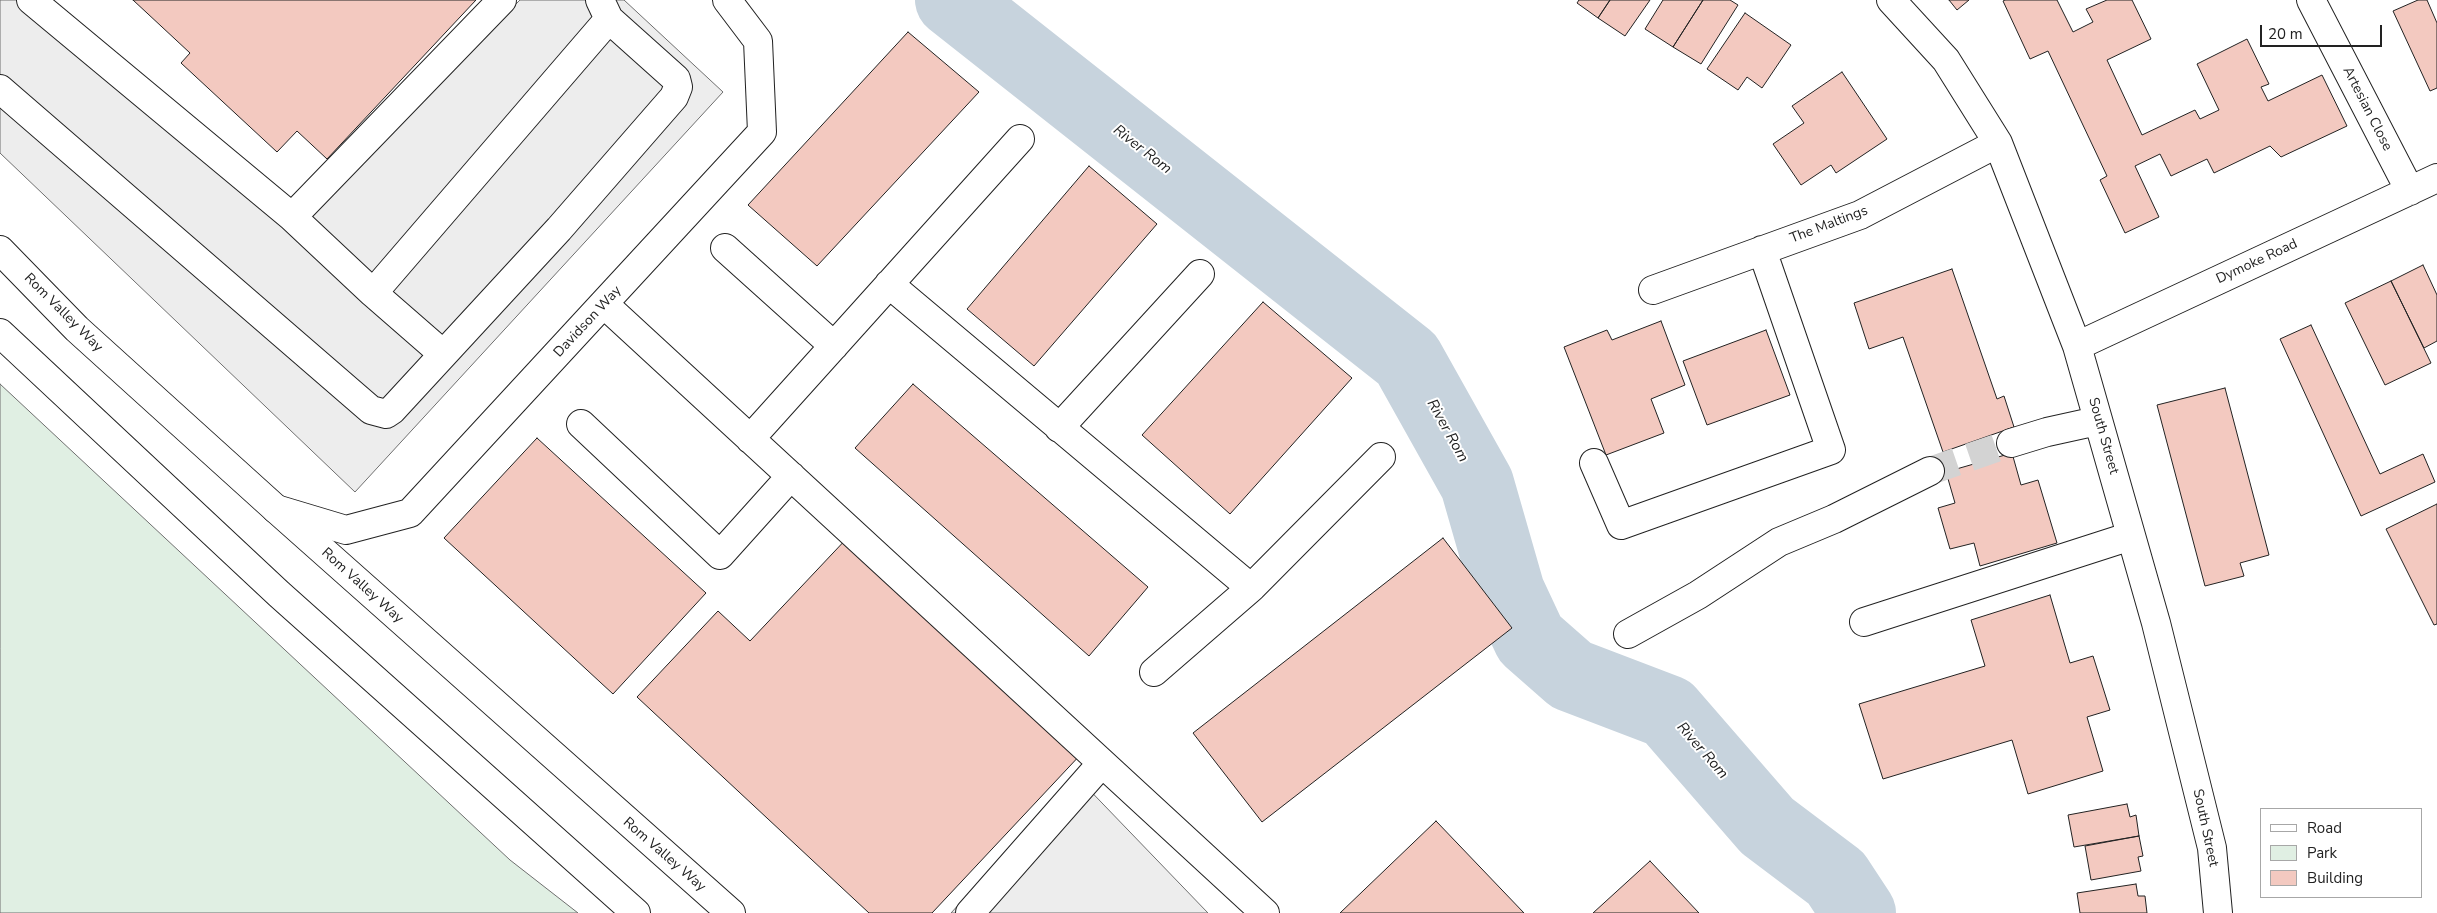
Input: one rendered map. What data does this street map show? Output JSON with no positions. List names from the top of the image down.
{
  "streets": {
    "street": [
      "Artesian Close",
      "The Maltings",
      "Dymoke Road",
      "Rom Valley Way",
      "Davidson Way",
      "South Street"
    ]
  },
  "crossings": [
    ["Artesian Close", "Dymoke Road"],
    ["The Maltings", "South Street"],
    ["Dymoke Road", "South Street"],
    ["Rom Valley Way", "Davidson Way"]
  ],
  "water": ["River Rom"],
  "legend": ["Road", "Park", "Building"],
  "scale_bar": "20 m"
}
